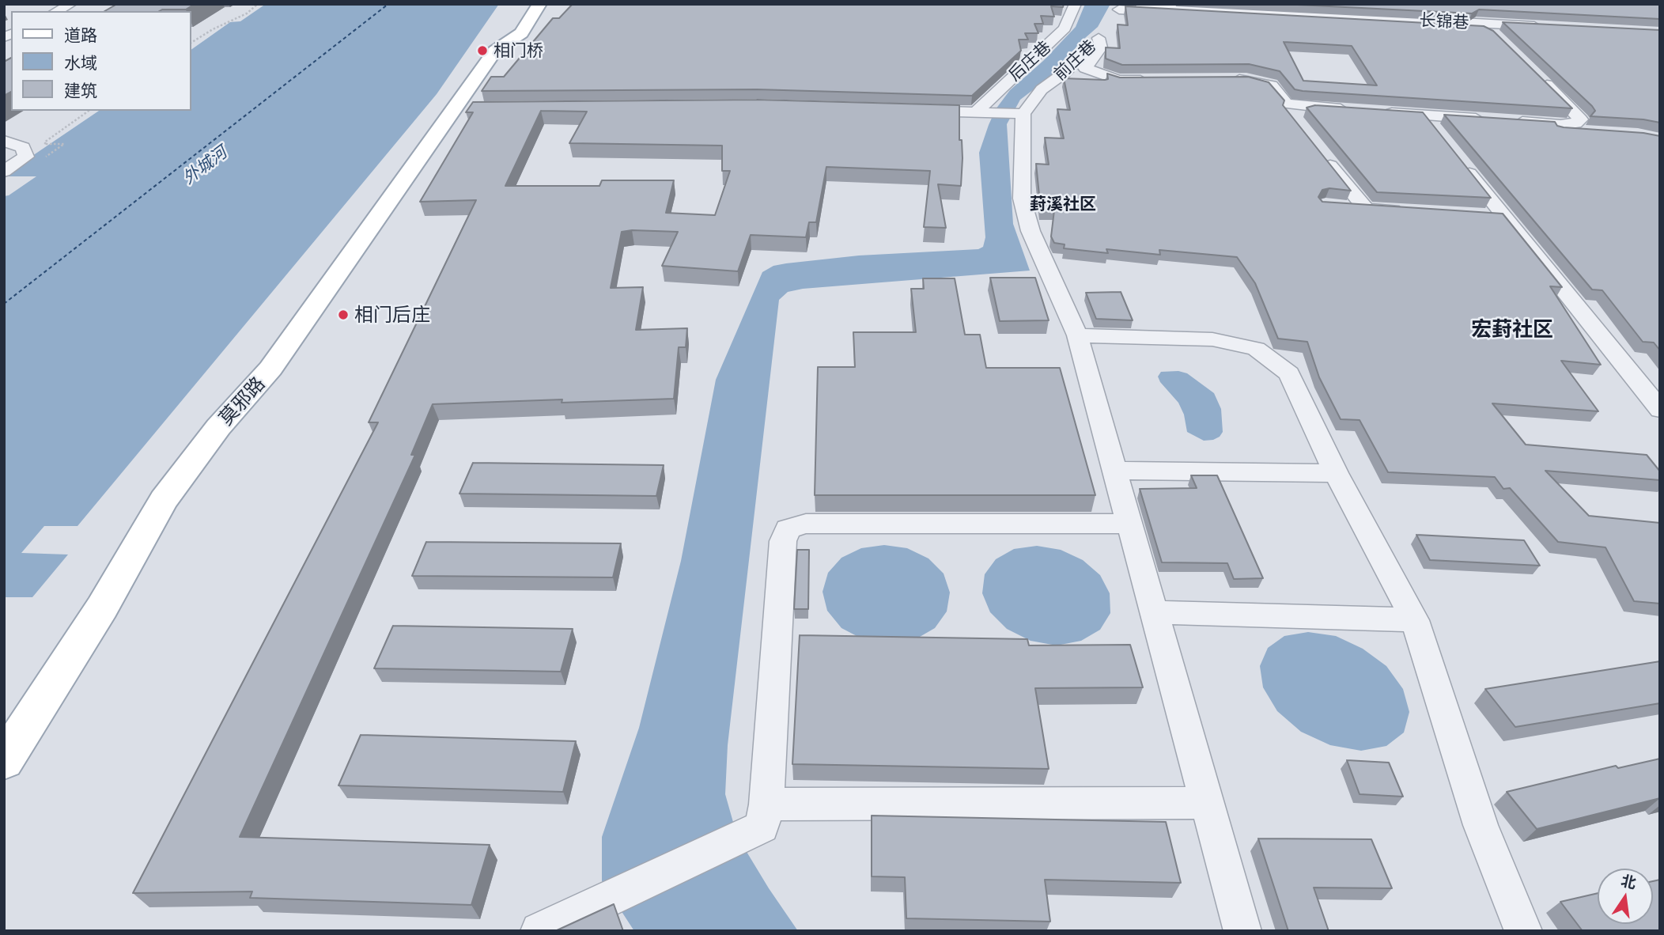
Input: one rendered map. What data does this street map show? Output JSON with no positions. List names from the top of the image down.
{
  "streets": {
    "main road": ["莫邪路"],
    "street": ["长锦巷", "前庄巷", "后庄巷"]
  },
  "crossings": [
    ["长锦巷", "前庄巷"],
    ["前庄巷", "后庄巷"]
  ],
  "districts": ["葑溪社区", "宏葑社区"],
  "water": ["外城河"],
  "places": ["相门桥", "相门后庄"],
  "legend": ["道路", "水域", "建筑"],
  "north": "top"
}
